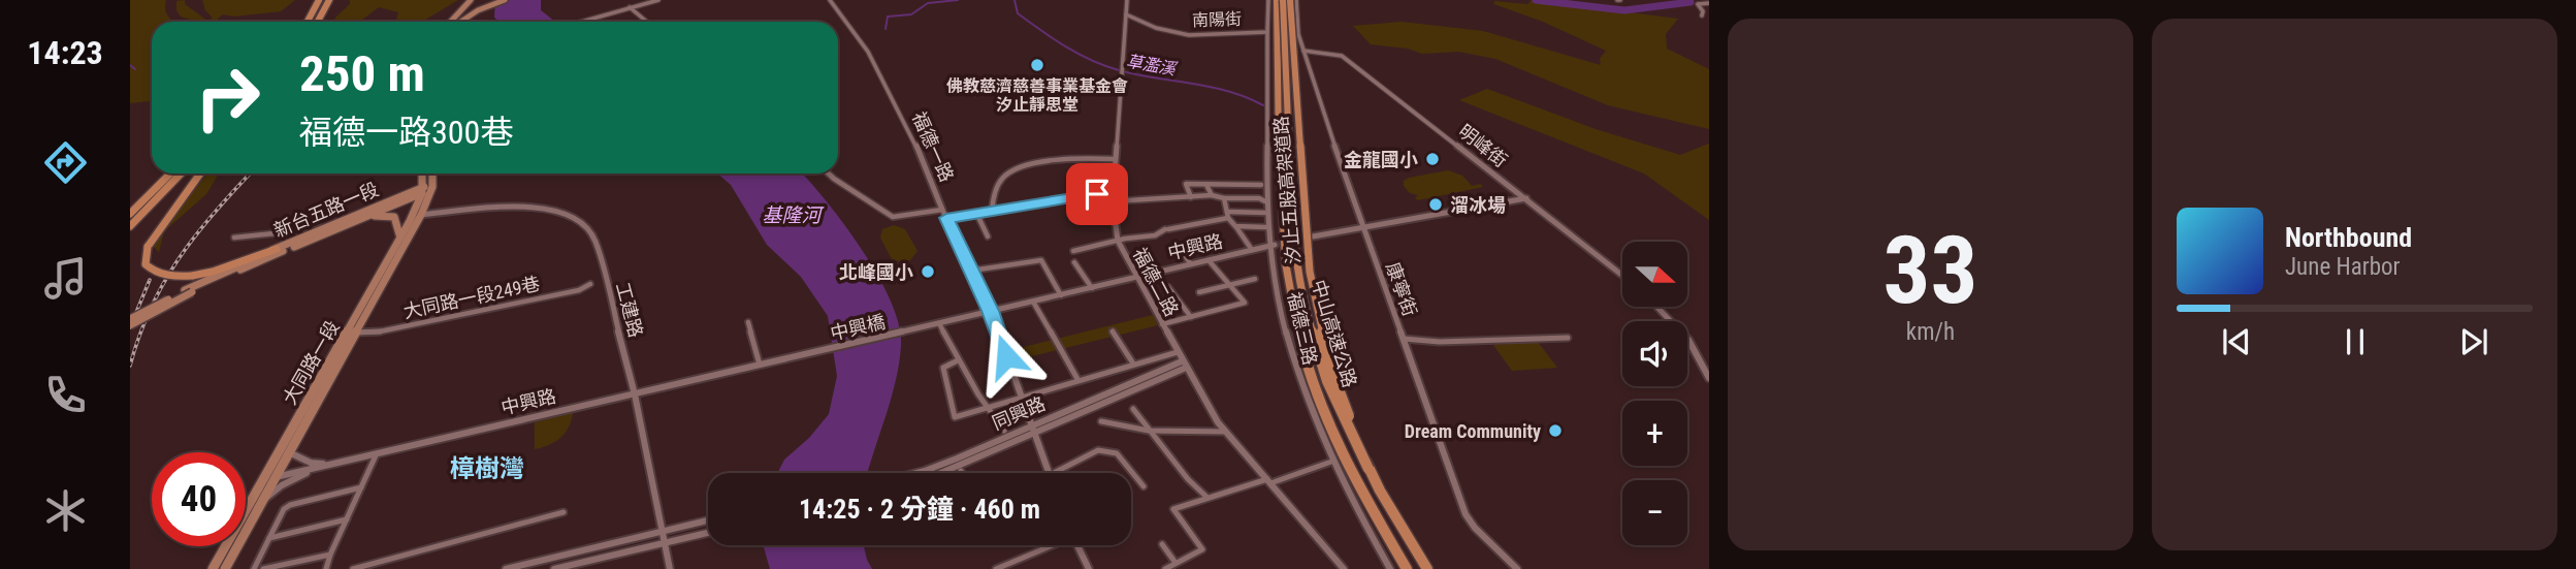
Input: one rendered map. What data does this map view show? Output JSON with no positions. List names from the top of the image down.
{
  "streets": {
    "highway": ["汐止五股高架道路", "中山高速公路"],
    "main road": ["新台五路一段", "大同路一段"],
    "street": [
      "南陽街",
      "明峰街",
      "福德一路",
      "中興路",
      "福德二路",
      "康寧街",
      "大同路一段249巷",
      "工建路",
      "中興橋",
      "福德三路",
      "同興路"
    ]
  },
  "crossings": [
    ["南陽街", "福德二路"],
    ["南陽街", "福德三路"],
    ["明峰街", "康寧街"],
    ["福德一路", "中興路"],
    ["福德一路", "同興路"],
    ["汐止五股高架道路", "中山高速公路"],
    ["新台五路一段", "大同路一段"],
    ["中興路", "福德二路"],
    ["中興路", "工建路"],
    ["中興路", "中興橋"],
    ["中興路", "福德三路"],
    ["中興路", "大同路一段"],
    ["福德二路", "同興路"],
    ["大同路一段249巷", "大同路一段"],
    ["工建路", "大同路一段"]
  ],
  "districts": ["樟樹灣"],
  "water": ["草濫溪", "基隆河"],
  "places": [
    "佛教慈濟慈善事業基金會 汐止靜思堂",
    "金龍國小",
    "溜冰場",
    "北峰國小",
    "Dream Community"
  ],
  "north": "right",
  "page": {
    "tabs": "14:23",
    "tile": ["33", "km/h"],
    "turn": ["250 m", "福德一路300巷"],
    "song": ["Northbound", "June Harbor"],
    "map_buttons": ["+", "−"],
    "limit": "40",
    "trip": "14:25 · 2 分鐘 · 460 m"
  }
}
